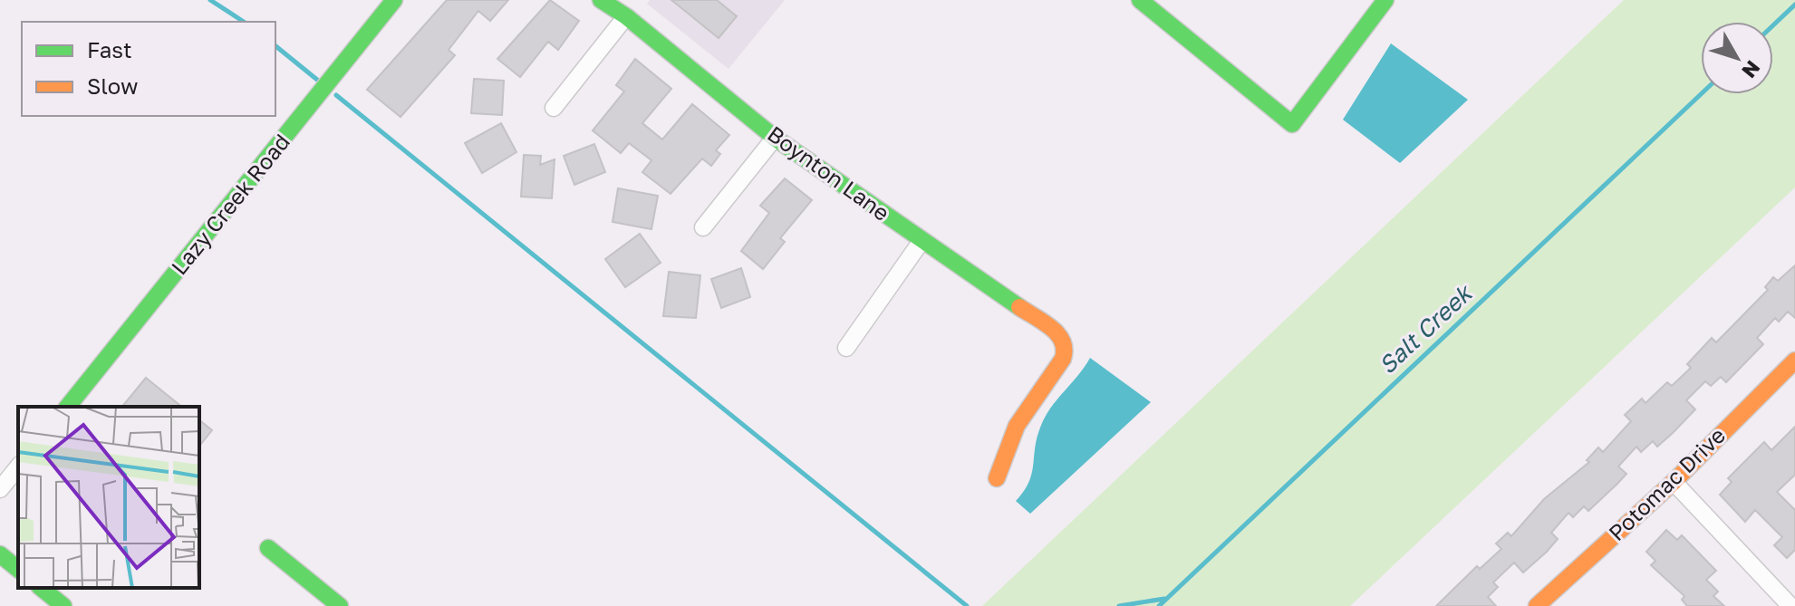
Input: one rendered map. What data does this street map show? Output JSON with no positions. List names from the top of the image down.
{
  "streets": {
    "street": ["Boynton Lane", "Lazy Creek Road", "Potomac Drive"]
  },
  "water": ["Salt Creek"],
  "legend": ["Fast", "Slow"],
  "north": "bottom right"
}
